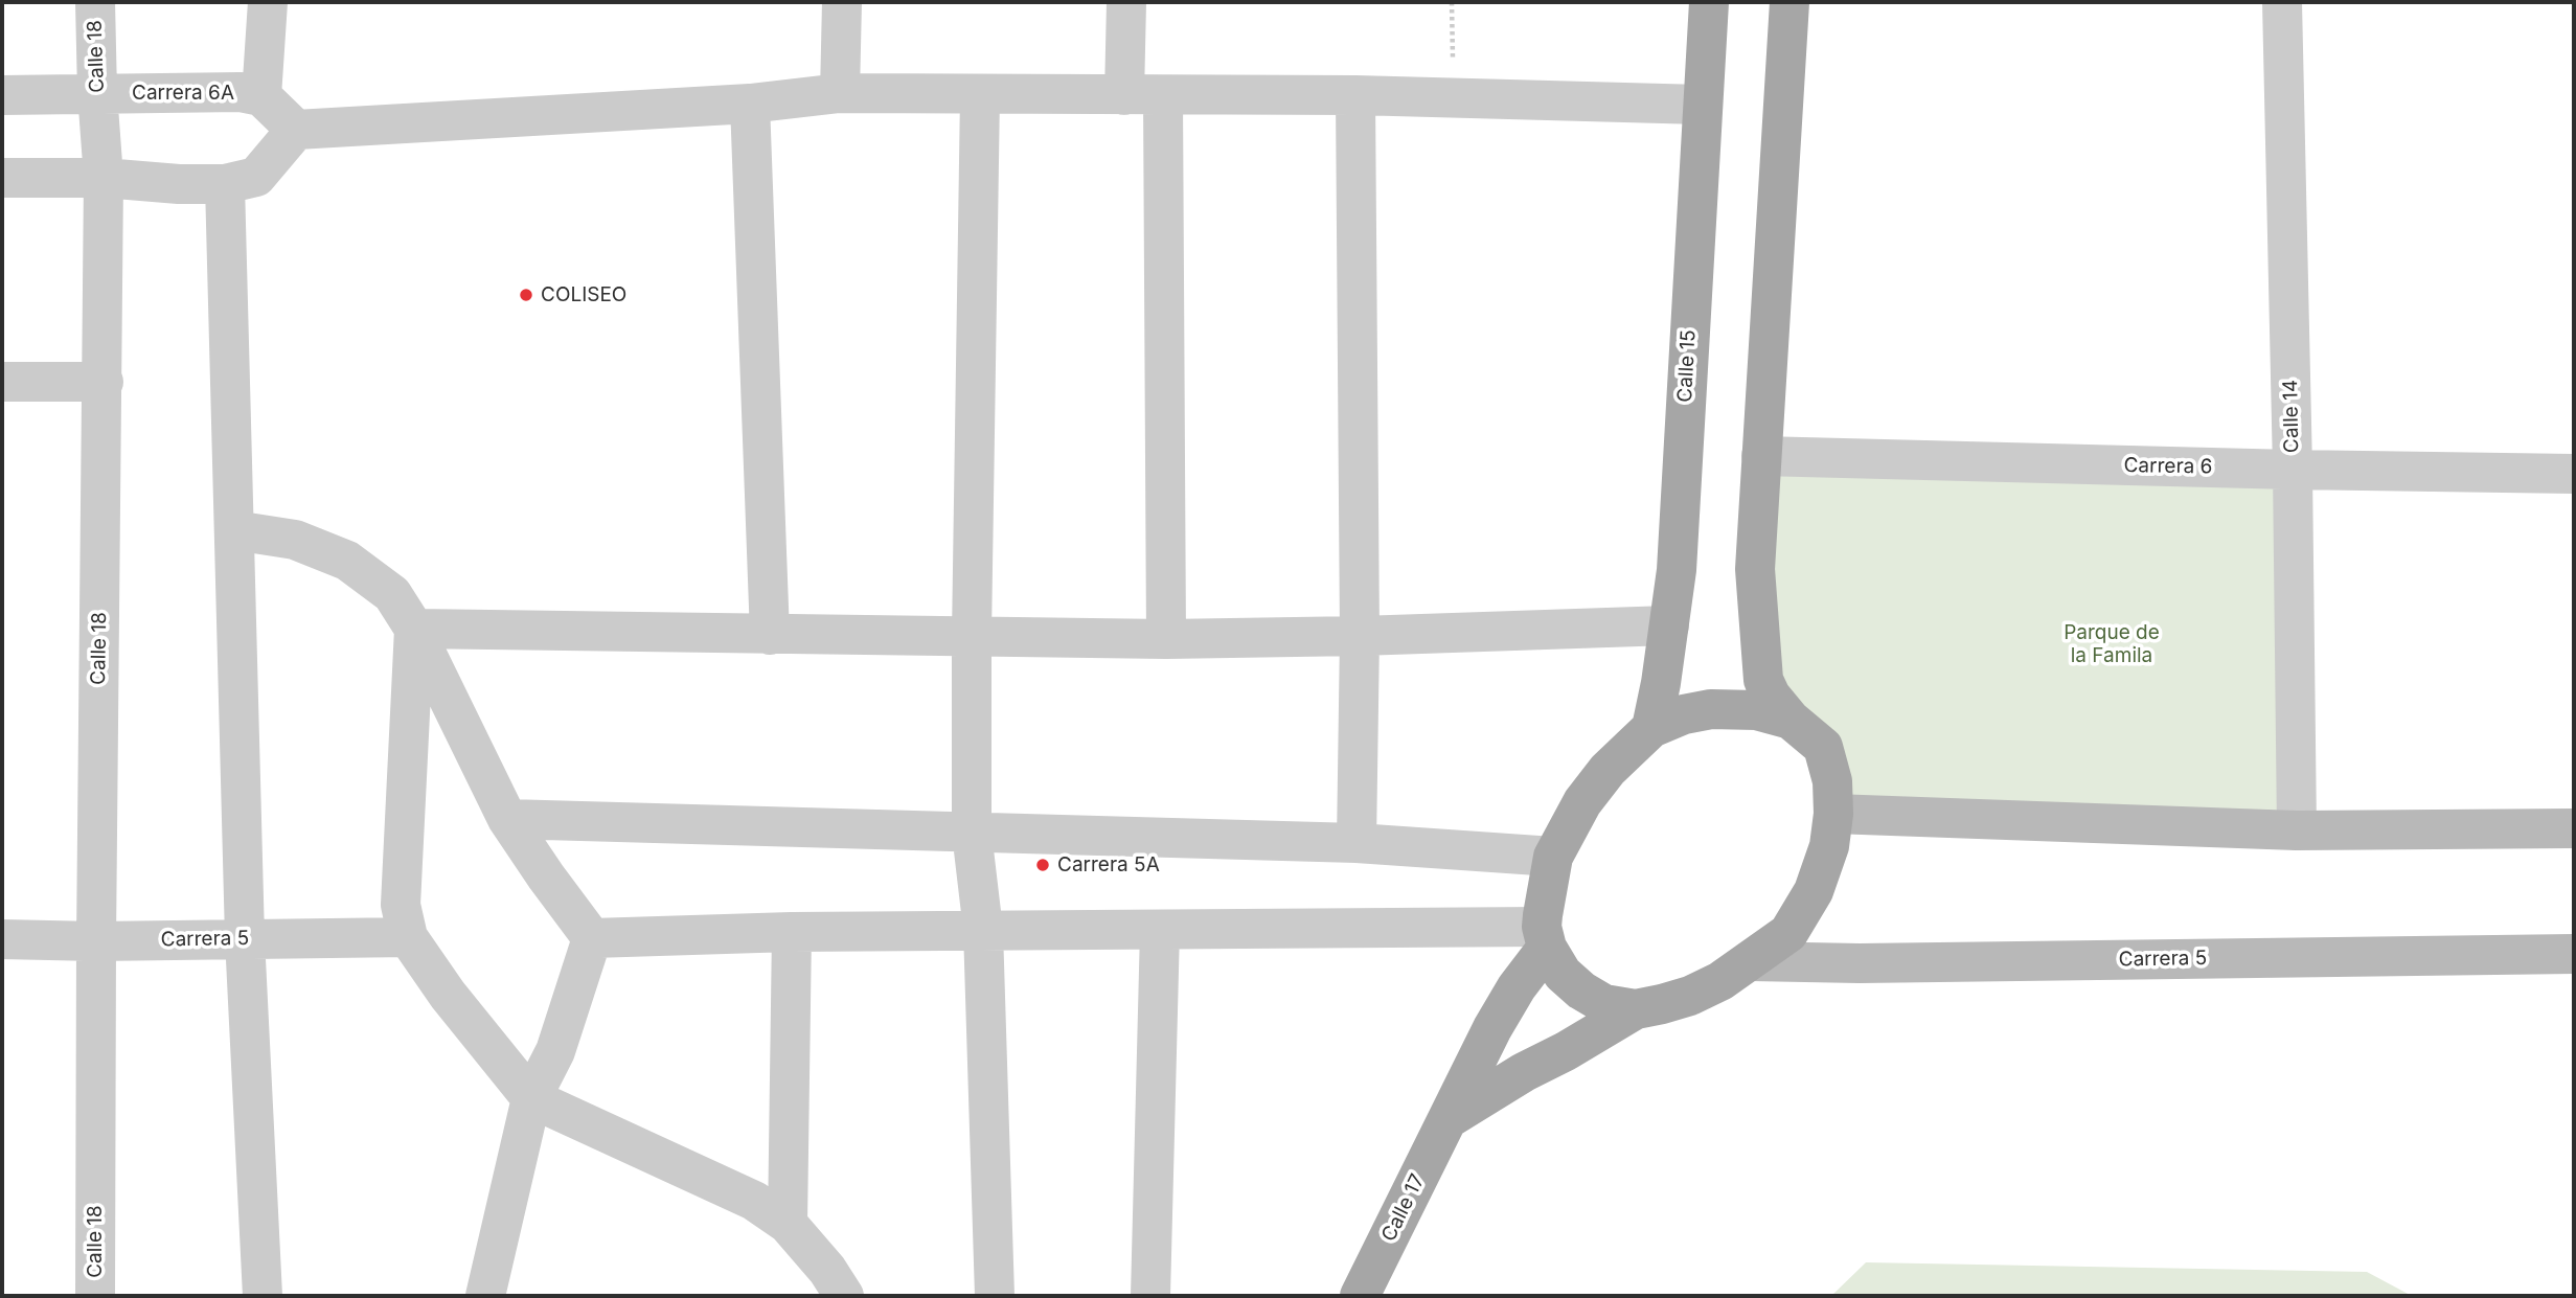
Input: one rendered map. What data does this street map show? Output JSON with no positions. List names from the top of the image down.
{
  "streets": {
    "main road": ["Calle 15", "Carrera 5", "Calle 17"],
    "street": [
      "Calle 18",
      "Carrera 6A",
      "Calle 14",
      "Carrera 6"
    ]
  },
  "crossings": [
    ["Calle 18", "Carrera 6A"],
    ["Calle 18", "Carrera 5"],
    ["Calle 14", "Carrera 6"]
  ],
  "parks": ["Parque de la Famila"],
  "places": ["COLISEO", "Carrera 5A"]
}
